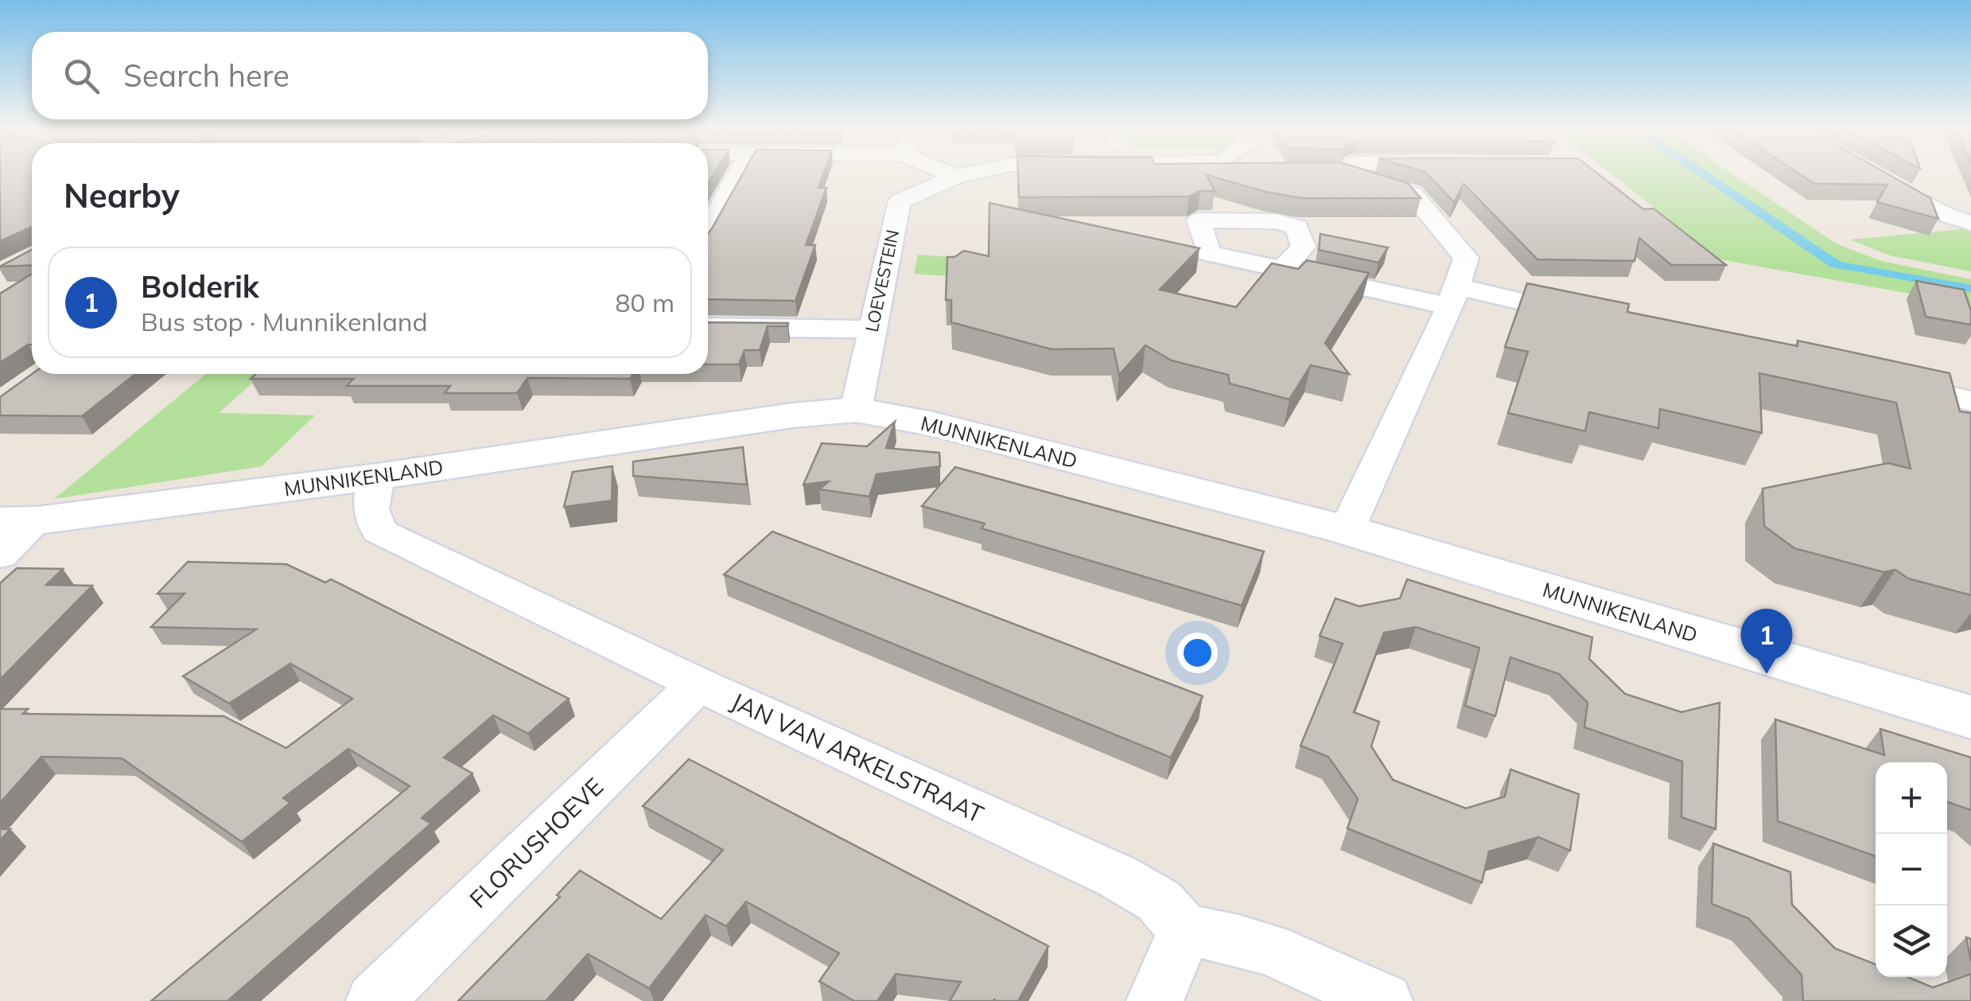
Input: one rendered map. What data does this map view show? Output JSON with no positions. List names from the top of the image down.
{
  "streets": {
    "street": [
      "LOEVESTEIN",
      "MUNNIKENLAND",
      "JAN VAN ARKELSTRAAT",
      "FLORUSHOEVE"
    ]
  },
  "crossings": [
    ["LOEVESTEIN", "MUNNIKENLAND"],
    ["MUNNIKENLAND", "JAN VAN ARKELSTRAAT"],
    ["JAN VAN ARKELSTRAAT", "FLORUSHOEVE"]
  ],
  "page": {
    "search": "Search here",
    "heading": "Nearby",
    "list": [
      {
        "mark": "1",
        "name": "Bolderik",
        "note": "Bus stop · Munnikenland",
        "value": "80 m"
      }
    ],
    "pins": "1",
    "map_buttons": ["+", "−"]
  }
}
